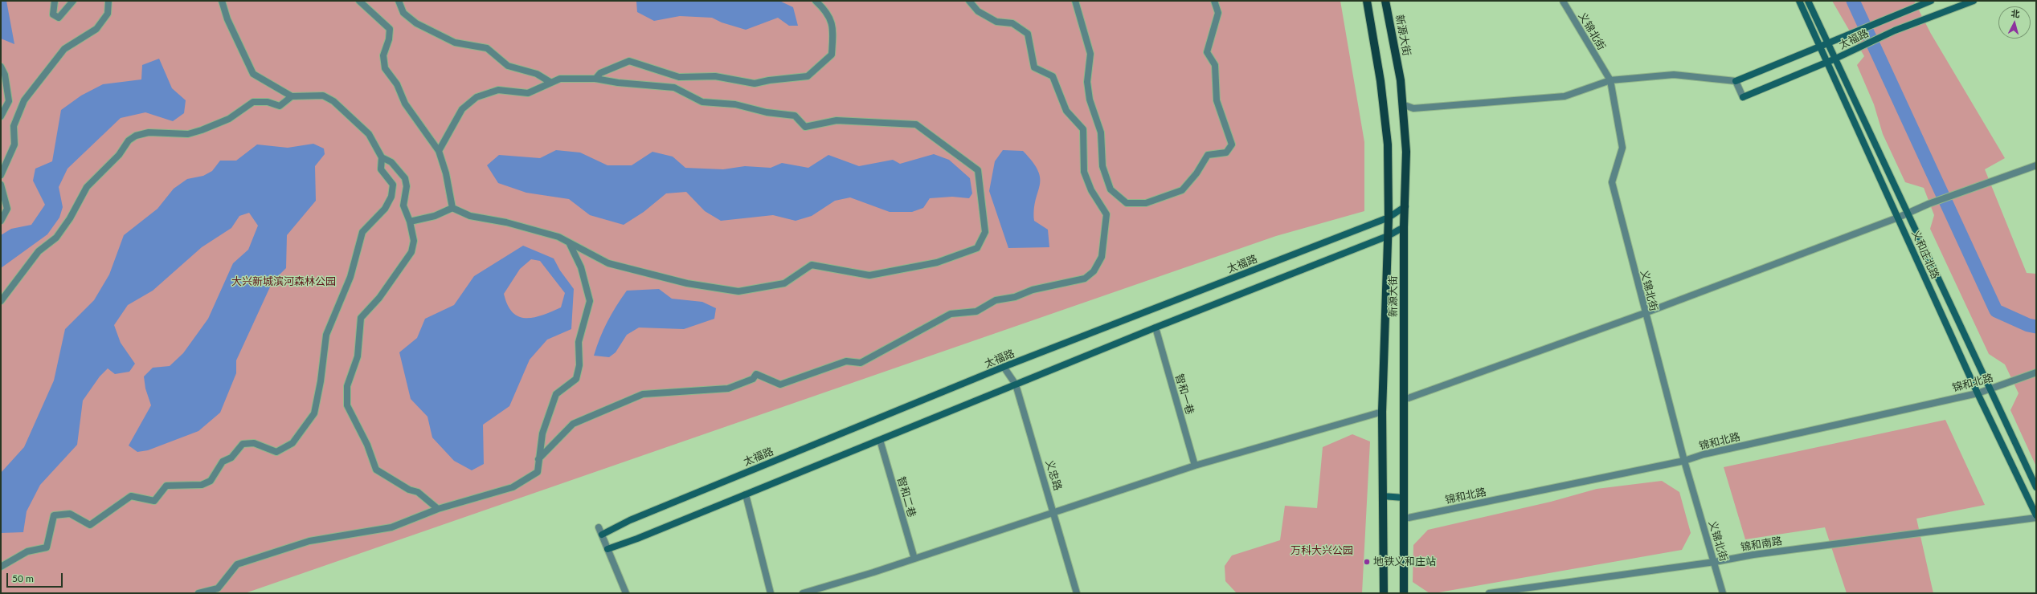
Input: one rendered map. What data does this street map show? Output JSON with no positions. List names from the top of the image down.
{
  "streets": {
    "main road": ["新源大街", "太福路", "义和庄北路"],
    "street": [
      "义锦北街",
      "锦和北路",
      "智和一巷",
      "义忠路",
      "智和二巷",
      "锦和南路"
    ]
  },
  "crossings": [
    ["义锦北街", "锦和北路"],
    ["义锦北街", "锦和南路"],
    ["新源大街", "太福路"],
    ["新源大街", "锦和北路"],
    ["太福路", "义和庄北路"],
    ["太福路", "义忠路"],
    ["义和庄北路", "锦和北路"],
    ["义和庄北路", "锦和南路"]
  ],
  "parks": ["大兴新城滨河森林公园", "万科大兴公园"],
  "places": ["地铁义和庄站"],
  "scale_bar": "50 m",
  "north": "top"
}
